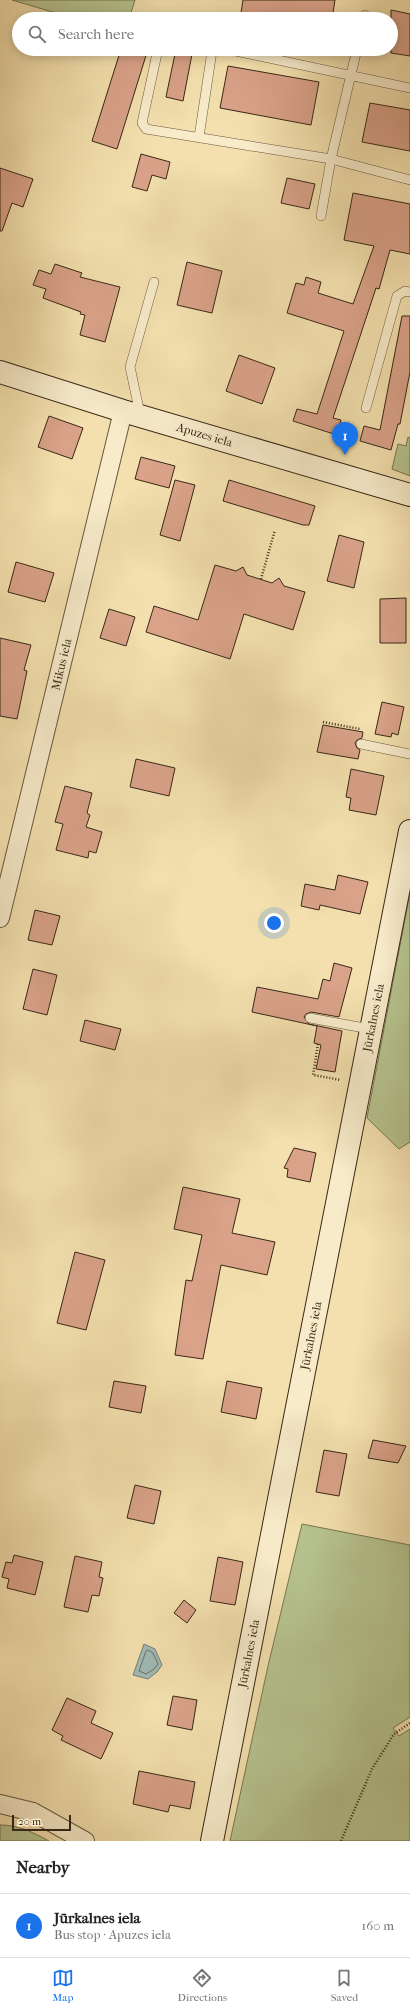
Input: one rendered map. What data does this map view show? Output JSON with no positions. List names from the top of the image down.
{
  "streets": {
    "street": ["Apuzes iela", "Mikus iela", "Jūrkalnes iela"]
  },
  "crossings": [
    ["Apuzes iela", "Mikus iela"]
  ],
  "scale_bar": "20 m",
  "page": {
    "search": "Search here",
    "pins": "1",
    "scale": "20 m",
    "heading": "Nearby",
    "list": [
      {
        "mark": "1",
        "name": "Jūrkalnes iela",
        "note": "Bus stop · Apuzes iela",
        "value": "160 m"
      }
    ],
    "nav": ["Map", "Directions", "Saved"]
  }
}
